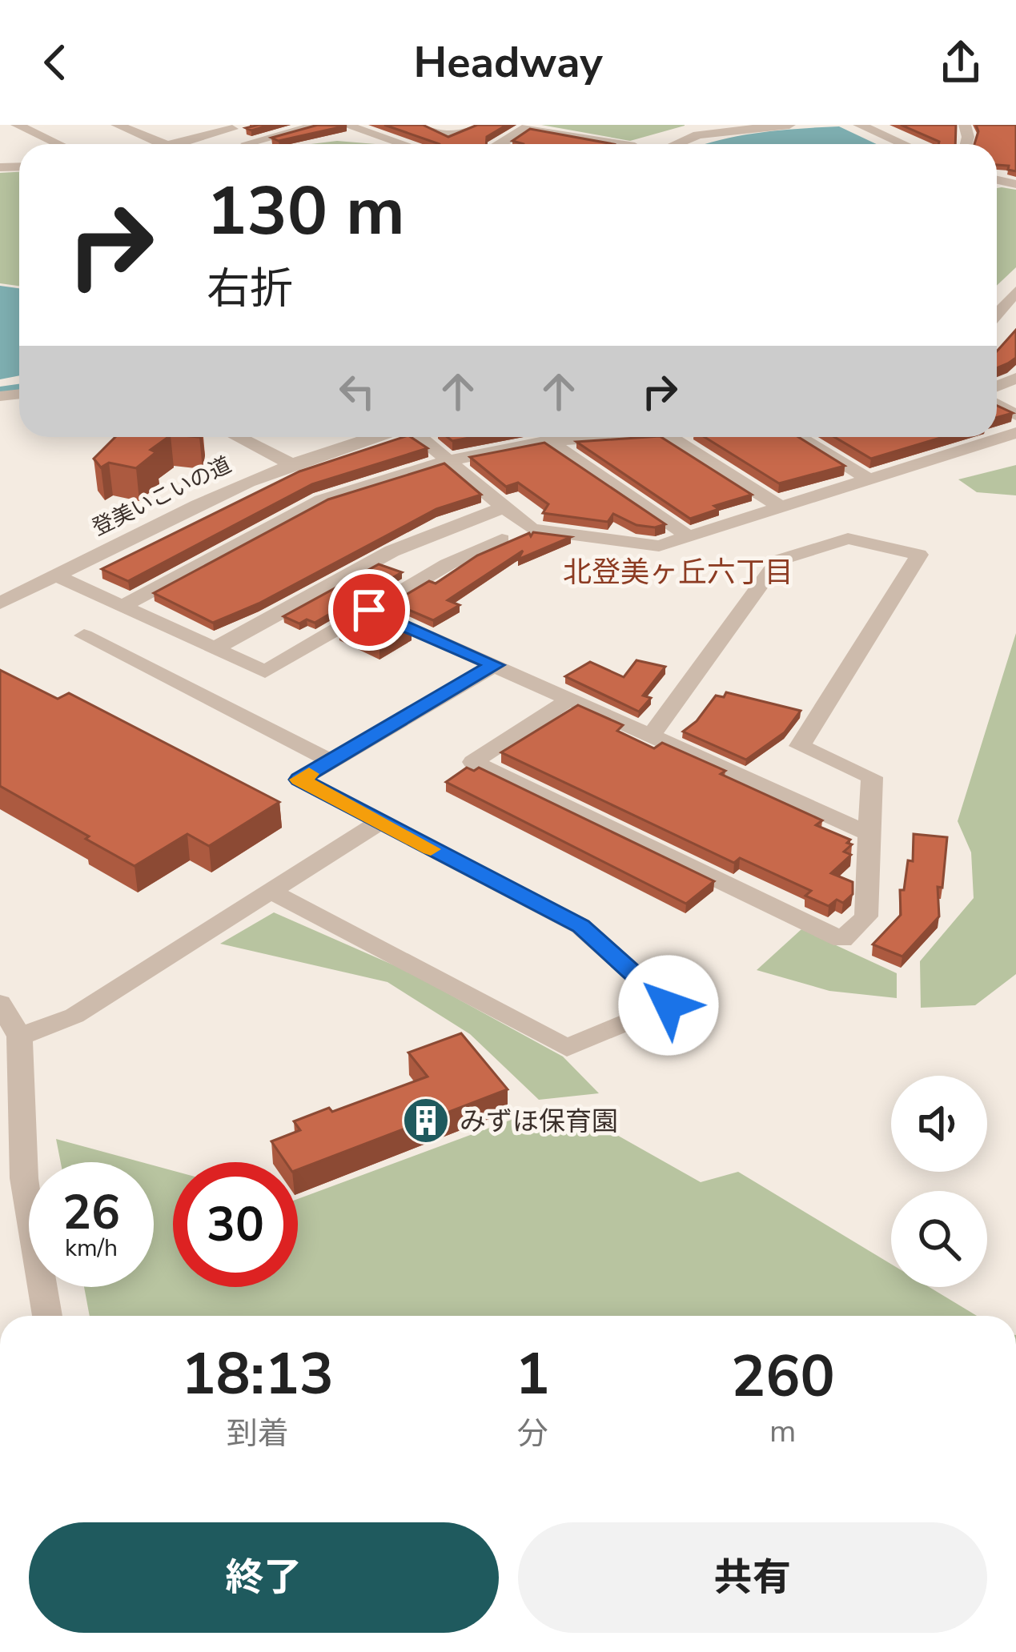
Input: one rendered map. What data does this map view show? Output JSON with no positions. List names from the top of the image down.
{
  "streets": {
    "street": ["登美いこいの道"]
  },
  "districts": ["北登美ヶ丘六丁目"],
  "places": {
    "building": ["みずほ保育園"]
  },
  "page": {
    "header": "Headway",
    "turn": ["130 m", "右折"],
    "speed": "26 km/h",
    "limit": "30",
    "eta": [
      "18:13",
      "到着",
      "1",
      "分",
      "260",
      "m"
    ],
    "buttons": ["終了", "共有"]
  }
}
